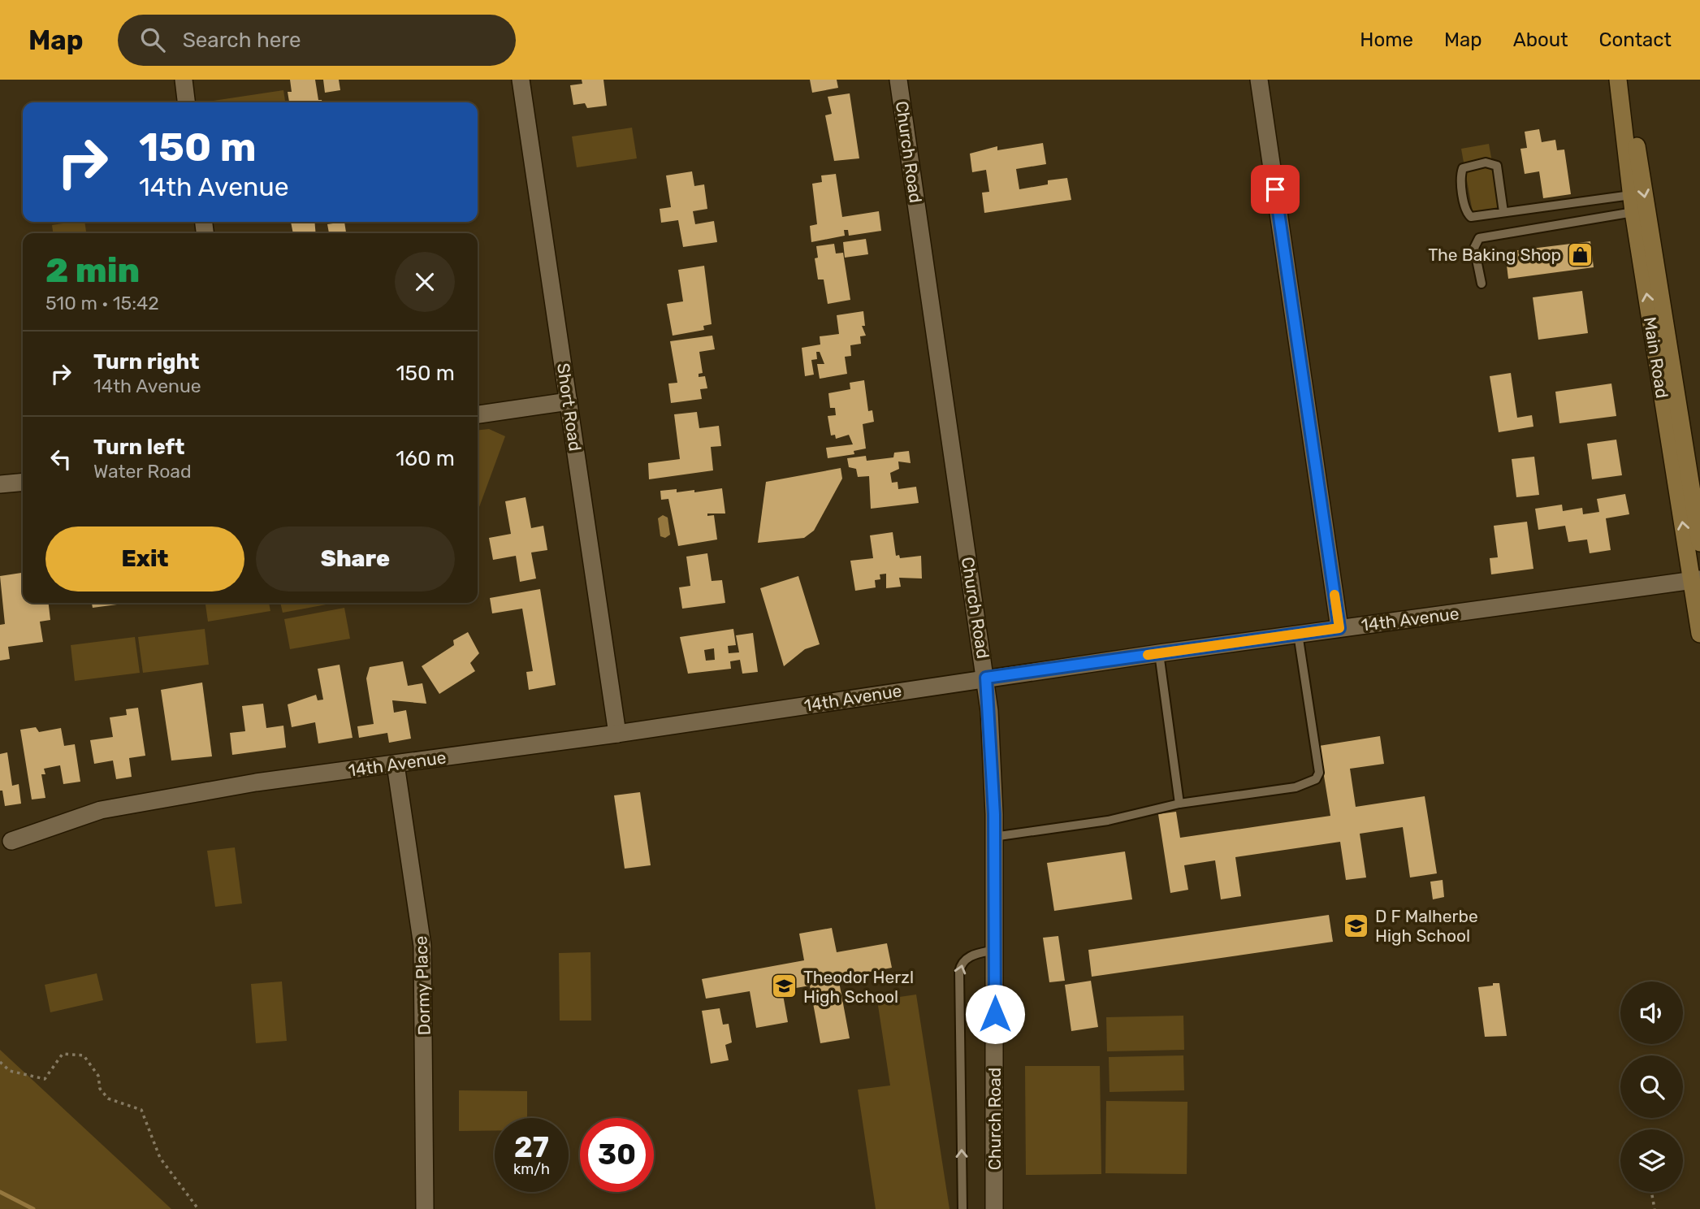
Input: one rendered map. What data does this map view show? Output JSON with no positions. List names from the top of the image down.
{
  "streets": {
    "main road": ["Main Road"],
    "street": [
      "Church Road",
      "Short Road",
      "14th Avenue",
      "Dormy Place"
    ]
  },
  "crossings": [
    ["Church Road", "14th Avenue"],
    ["Main Road", "14th Avenue"],
    ["Short Road", "14th Avenue"],
    ["14th Avenue", "Dormy Place"]
  ],
  "places": {
    "shop": ["The Baking Shop"],
    "school or university": ["D F Malherbe High School", "Theodor Herzl High School"]
  },
  "page": {
    "header": "Map",
    "search": "Search here",
    "nav": [
      "Home",
      "Map",
      "About",
      "Contact"
    ],
    "turn": ["150 m", "14th Avenue"],
    "heading": ["2 min", "510 m · 15:42"],
    "list": [
      {
        "name": "Turn right",
        "note": "14th Avenue",
        "value": "150 m"
      },
      {
        "name": "Turn left",
        "note": "Water Road",
        "value": "160 m"
      }
    ],
    "buttons": ["Exit", "Share"],
    "speed": "27 km/h",
    "limit": "30"
  }
}
